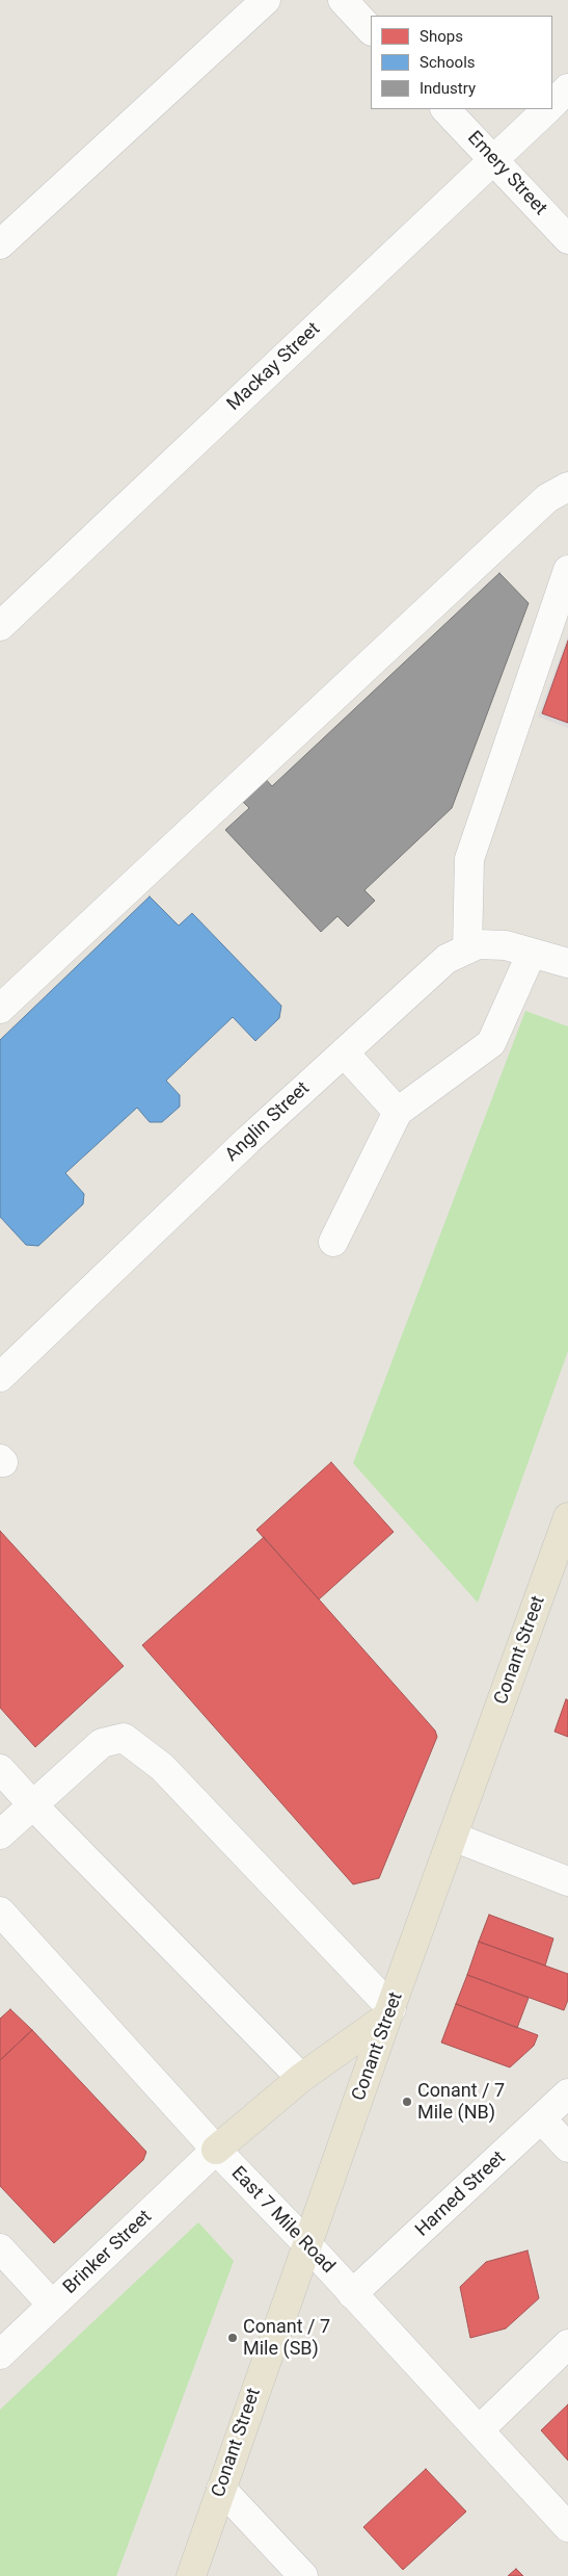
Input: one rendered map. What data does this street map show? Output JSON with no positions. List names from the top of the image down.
{
  "streets": {
    "main road": ["Conant Street"],
    "street": [
      "Emery Street",
      "Mackay Street",
      "Anglin Street",
      "Harned Street",
      "East 7 Mile Road",
      "Brinker Street"
    ]
  },
  "crossings": [
    ["Emery Street", "Mackay Street"],
    ["Conant Street", "East 7 Mile Road"],
    ["Harned Street", "East 7 Mile Road"],
    ["East 7 Mile Road", "Brinker Street"]
  ],
  "places": ["Conant / 7 Mile (NB)", "Conant / 7 Mile (SB)"],
  "legend": ["Shops", "Schools", "Industry"]
}
